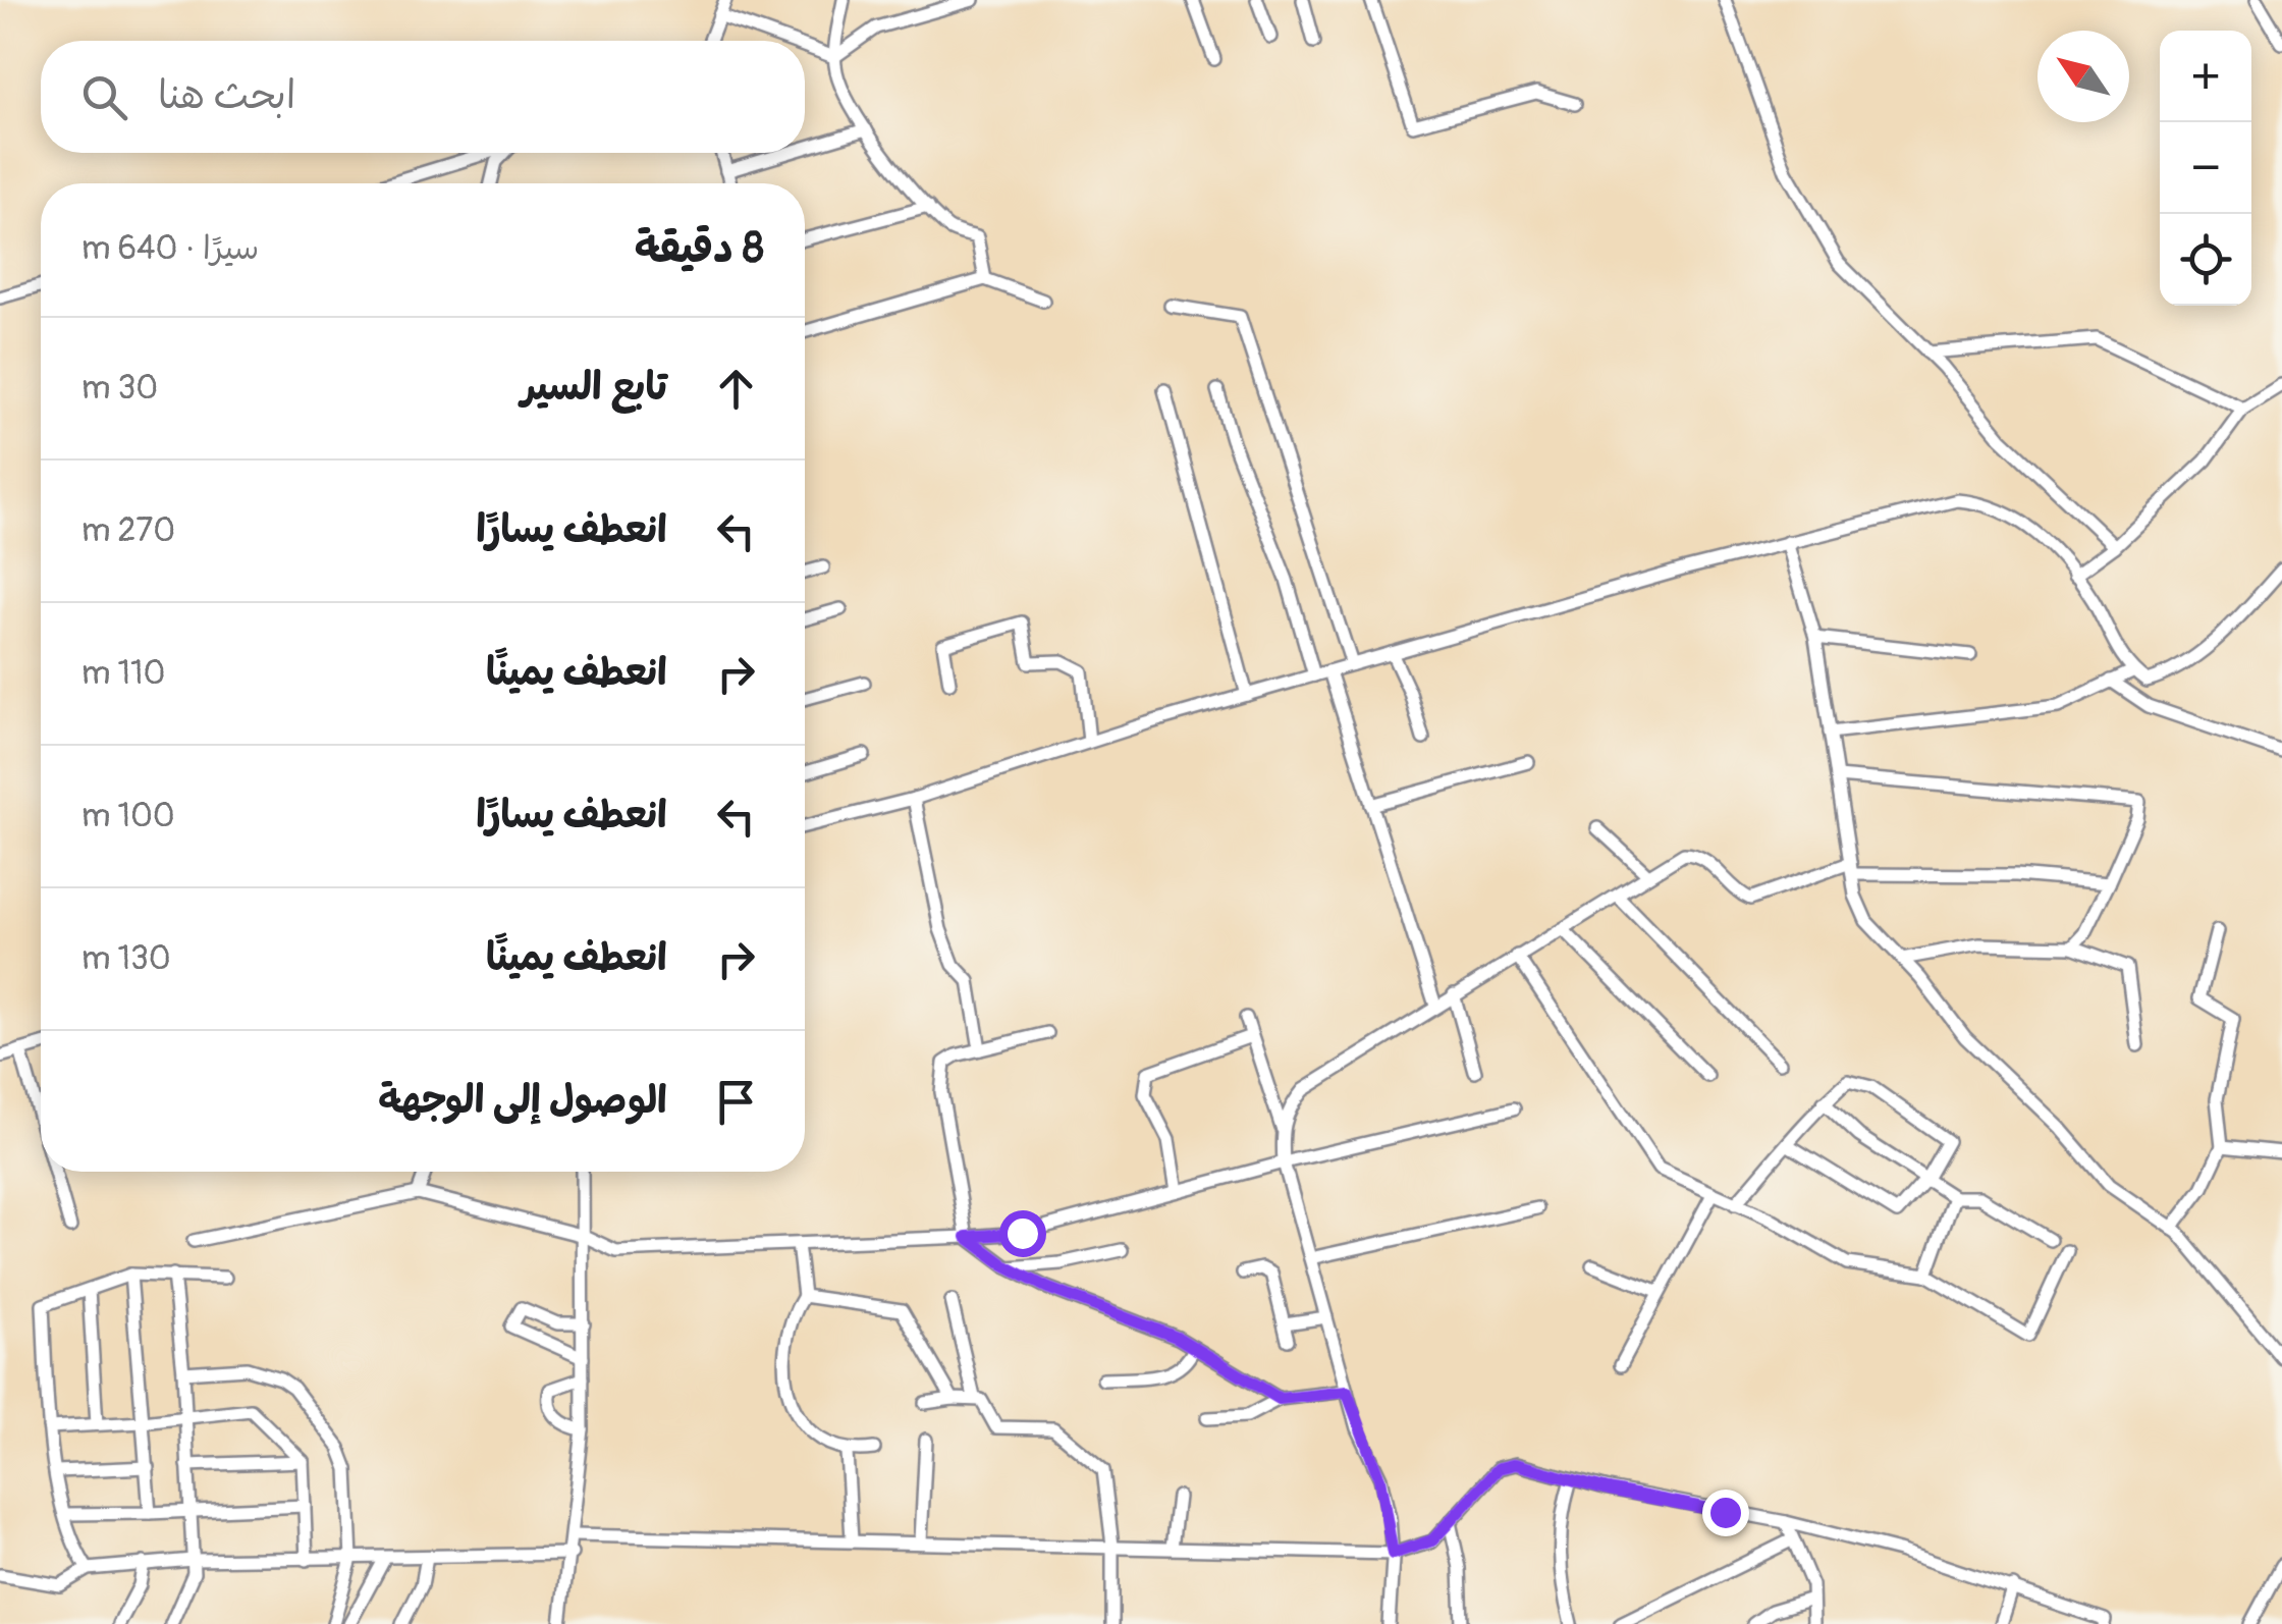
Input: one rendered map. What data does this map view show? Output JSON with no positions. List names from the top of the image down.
{
  "north": "top left",
  "page": {
    "map_buttons": ["+", "−"],
    "search": "ابحث هنا",
    "heading": ["8 دقيقة", "سيرًا · 640 m"],
    "list": [
      ["تابع السير", "30 m"],
      ["انعطف يسارًا", "270 m"],
      ["انعطف يمينًا", "110 m"],
      ["انعطف يسارًا", "100 m"],
      ["انعطف يمينًا", "130 m"],
      "الوصول إلى الوجهة"
    ]
  }
}
